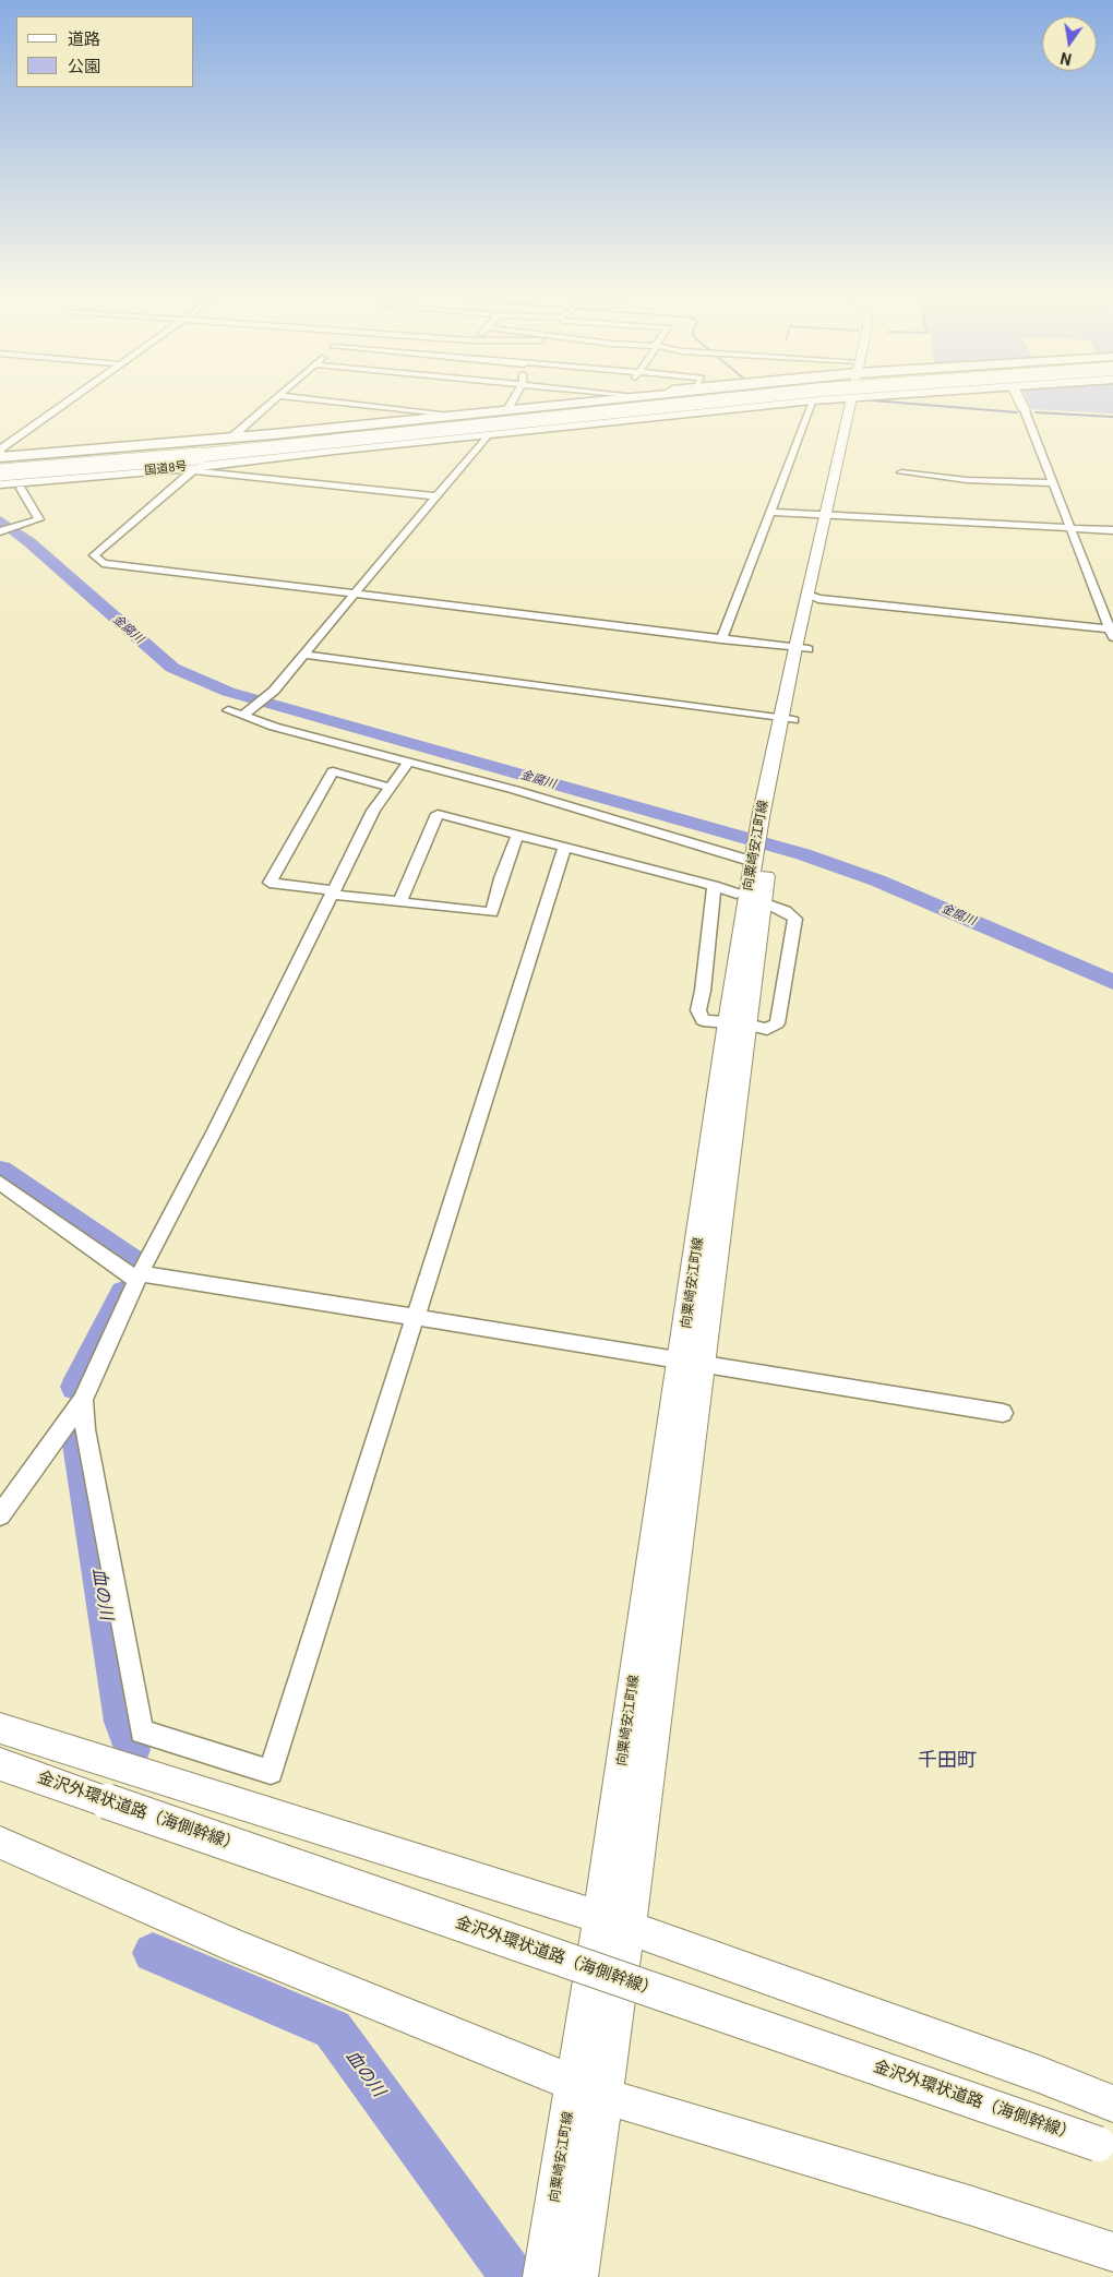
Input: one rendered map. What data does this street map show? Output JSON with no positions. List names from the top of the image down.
{
  "streets": {
    "highway": ["国道8号"],
    "main road": ["向粟崎安江町線", "金沢外環状道路（海側幹線）"]
  },
  "districts": ["千田町"],
  "water": ["金腐川", "血の川"],
  "legend": ["道路", "公園"],
  "north": "bottom"
}
